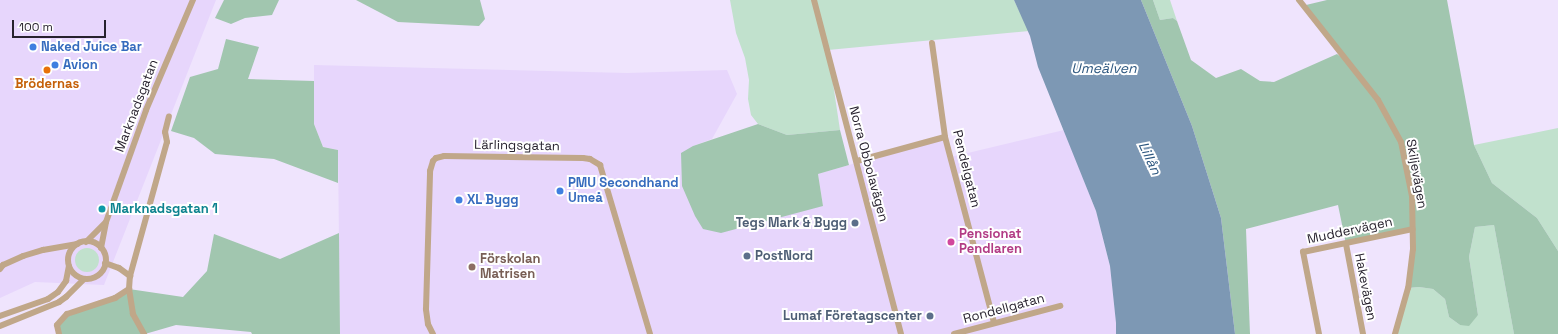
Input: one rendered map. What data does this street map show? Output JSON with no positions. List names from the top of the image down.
{
  "streets": {
    "street": [
      "Marknadsgatan",
      "Lärlingsgatan",
      "Norra Obbolavägen",
      "Pendelgatan",
      "Skiljevägen",
      "Muddervägen",
      "Hakevägen",
      "Rondellgatan"
    ]
  },
  "crossings": [
    ["Pendelgatan", "Rondellgatan"],
    ["Skiljevägen", "Muddervägen"],
    ["Muddervägen", "Hakevägen"]
  ],
  "water": ["Umeälven", "Lillån"],
  "places": [
    "Naked Juice Bar",
    "Avion",
    "Brödernas",
    "PMU Secondhand Umeå",
    "XL Bygg",
    "Marknadsgatan 1",
    "Tegs Mark & Bygg",
    "Pensionat Pendlaren",
    "PostNord",
    "Förskolan Matrisen",
    "Lumaf Företagscenter"
  ],
  "scale_bar": "100 m"
}
